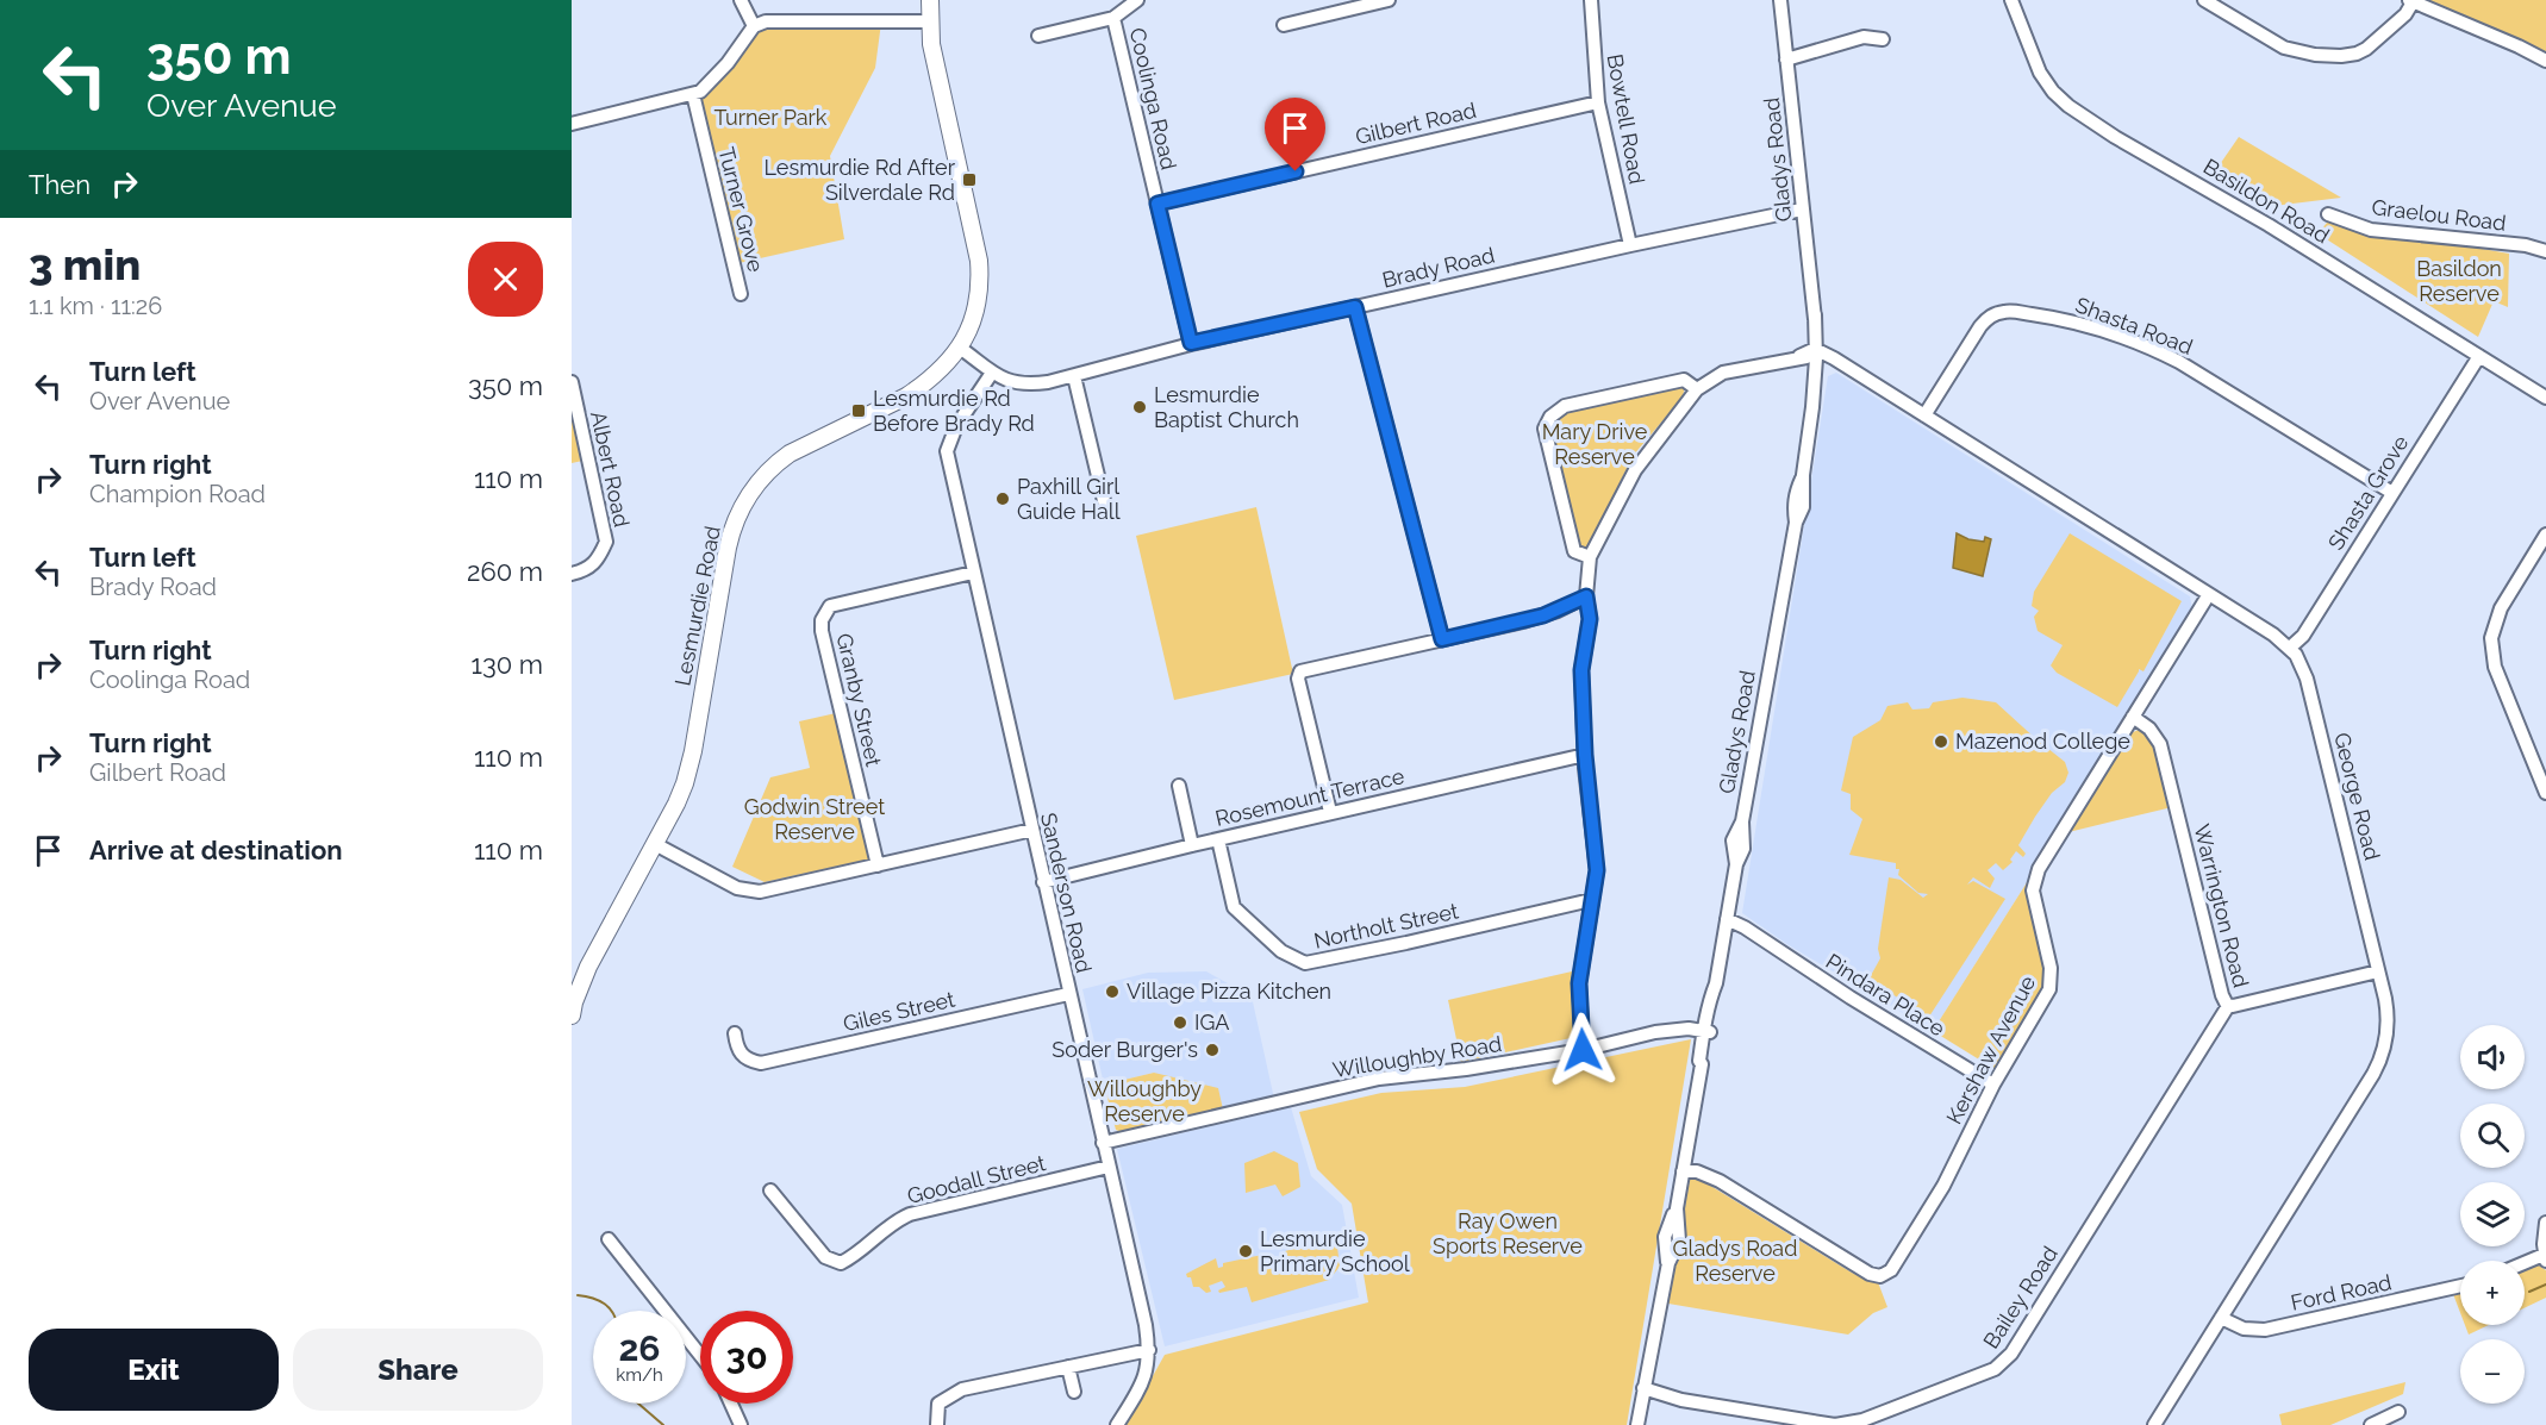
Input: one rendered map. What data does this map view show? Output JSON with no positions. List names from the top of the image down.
{
  "streets": {
    "main road": ["Lesmurdie Road"],
    "street": [
      "Coolinga Road",
      "Bowtell Road",
      "Gilbert Road",
      "Gladys Road",
      "Basildon Road",
      "Turner Grove",
      "Graelou Road",
      "Brady Road",
      "Shasta Road",
      "Albert Road",
      "Shasta Grove",
      "Granby Street",
      "George Road",
      "Rosemount Terrace",
      "Sanderson Road",
      "Warrington Road",
      "Northolt Street",
      "Pindara Place",
      "Giles Street",
      "Kershaw Avenue",
      "Willoughby Road",
      "Goodall Street",
      "Ford Road",
      "Bailey Road"
    ]
  },
  "crossings": [
    ["Coolinga Road", "Gilbert Road"],
    ["Coolinga Road", "Brady Road"],
    ["Bowtell Road", "Gilbert Road"],
    ["Bowtell Road", "Brady Road"],
    ["Gladys Road", "Brady Road"],
    ["Gladys Road", "George Road"],
    ["Gladys Road", "Pindara Place"],
    ["Gladys Road", "Kershaw Avenue"],
    ["Gladys Road", "Willoughby Road"],
    ["Gladys Road", "Bailey Road"],
    ["Basildon Road", "Shasta Grove"],
    ["Brady Road", "Lesmurdie Road"],
    ["Brady Road", "Sanderson Road"],
    ["Shasta Road", "Shasta Grove"],
    ["Shasta Road", "George Road"],
    ["Shasta Grove", "George Road"],
    ["Granby Street", "Sanderson Road"],
    ["George Road", "Warrington Road"],
    ["George Road", "Kershaw Avenue"],
    ["George Road", "Ford Road"],
    ["Rosemount Terrace", "Sanderson Road"],
    ["Rosemount Terrace", "Northolt Street"],
    ["Sanderson Road", "Giles Street"],
    ["Sanderson Road", "Willoughby Road"],
    ["Sanderson Road", "Goodall Street"],
    ["Warrington Road", "Kershaw Avenue"],
    ["Warrington Road", "Bailey Road"],
    ["Pindara Place", "Kershaw Avenue"]
  ],
  "parks": [
    "Turner Park",
    "Basildon Reserve",
    "Mary Drive Reserve",
    "Godwin Street Reserve",
    "Willoughby Reserve",
    "Ray Owen Sports Reserve",
    "Gladys Road Reserve"
  ],
  "places": {
    "transit": ["Lesmurdie Rd After Silverdale Rd", "Lesmurdie Rd Before Brady Rd"],
    "other": [
      "Lesmurdie Baptist Church",
      "Paxhill Girl Guide Hall",
      "Mazenod College",
      "Village Pizza Kitchen",
      "IGA",
      "Soder Burger's",
      "Lesmurdie Primary School"
    ]
  },
  "page": {
    "turn": ["350 m", "Over Avenue"],
    "then": "Then",
    "heading": ["3 min", "1.1 km · 11:26"],
    "list": [
      {
        "name": "Turn left",
        "note": "Over Avenue",
        "value": "350 m"
      },
      {
        "name": "Turn right",
        "note": "Champion Road",
        "value": "110 m"
      },
      {
        "name": "Turn left",
        "note": "Brady Road",
        "value": "260 m"
      },
      {
        "name": "Turn right",
        "note": "Coolinga Road",
        "value": "130 m"
      },
      {
        "name": "Turn right",
        "note": "Gilbert Road",
        "value": "110 m"
      },
      {
        "name": "Arrive at destination",
        "value": "110 m"
      }
    ],
    "map_buttons": ["+", "−"],
    "speed": "26 km/h",
    "limit": "30",
    "buttons": ["Exit", "Share"]
  }
}
